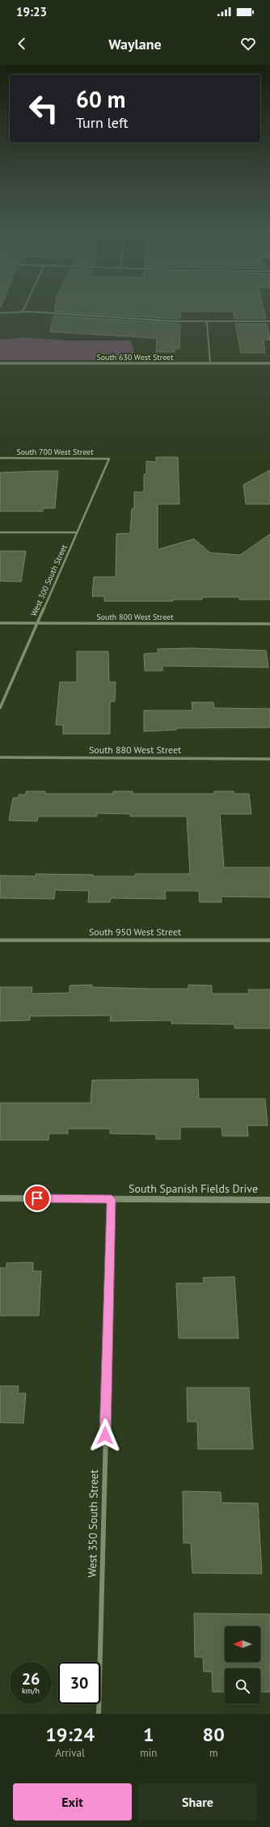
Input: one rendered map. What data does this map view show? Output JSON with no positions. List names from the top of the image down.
{
  "streets": {
    "street": [
      "South 630 West Street",
      "South 700 West Street",
      "West 300 South Street",
      "South 800 West Street",
      "South 880 West Street",
      "South 950 West Street",
      "South Spanish Fields Drive",
      "West 350 South Street"
    ]
  },
  "crossings": [
    ["South 700 West Street", "West 300 South Street"],
    ["West 300 South Street", "South 800 West Street"],
    ["South Spanish Fields Drive", "West 350 South Street"]
  ],
  "north": "left",
  "page": {
    "status": "19:23",
    "header": "Waylane",
    "turn": ["60 m", "Turn left"],
    "speed": "26 km/h",
    "limit": "30",
    "eta": [
      "19:24",
      "Arrival",
      "1",
      "min",
      "80",
      "m"
    ],
    "buttons": ["Exit", "Share"]
  }
}
